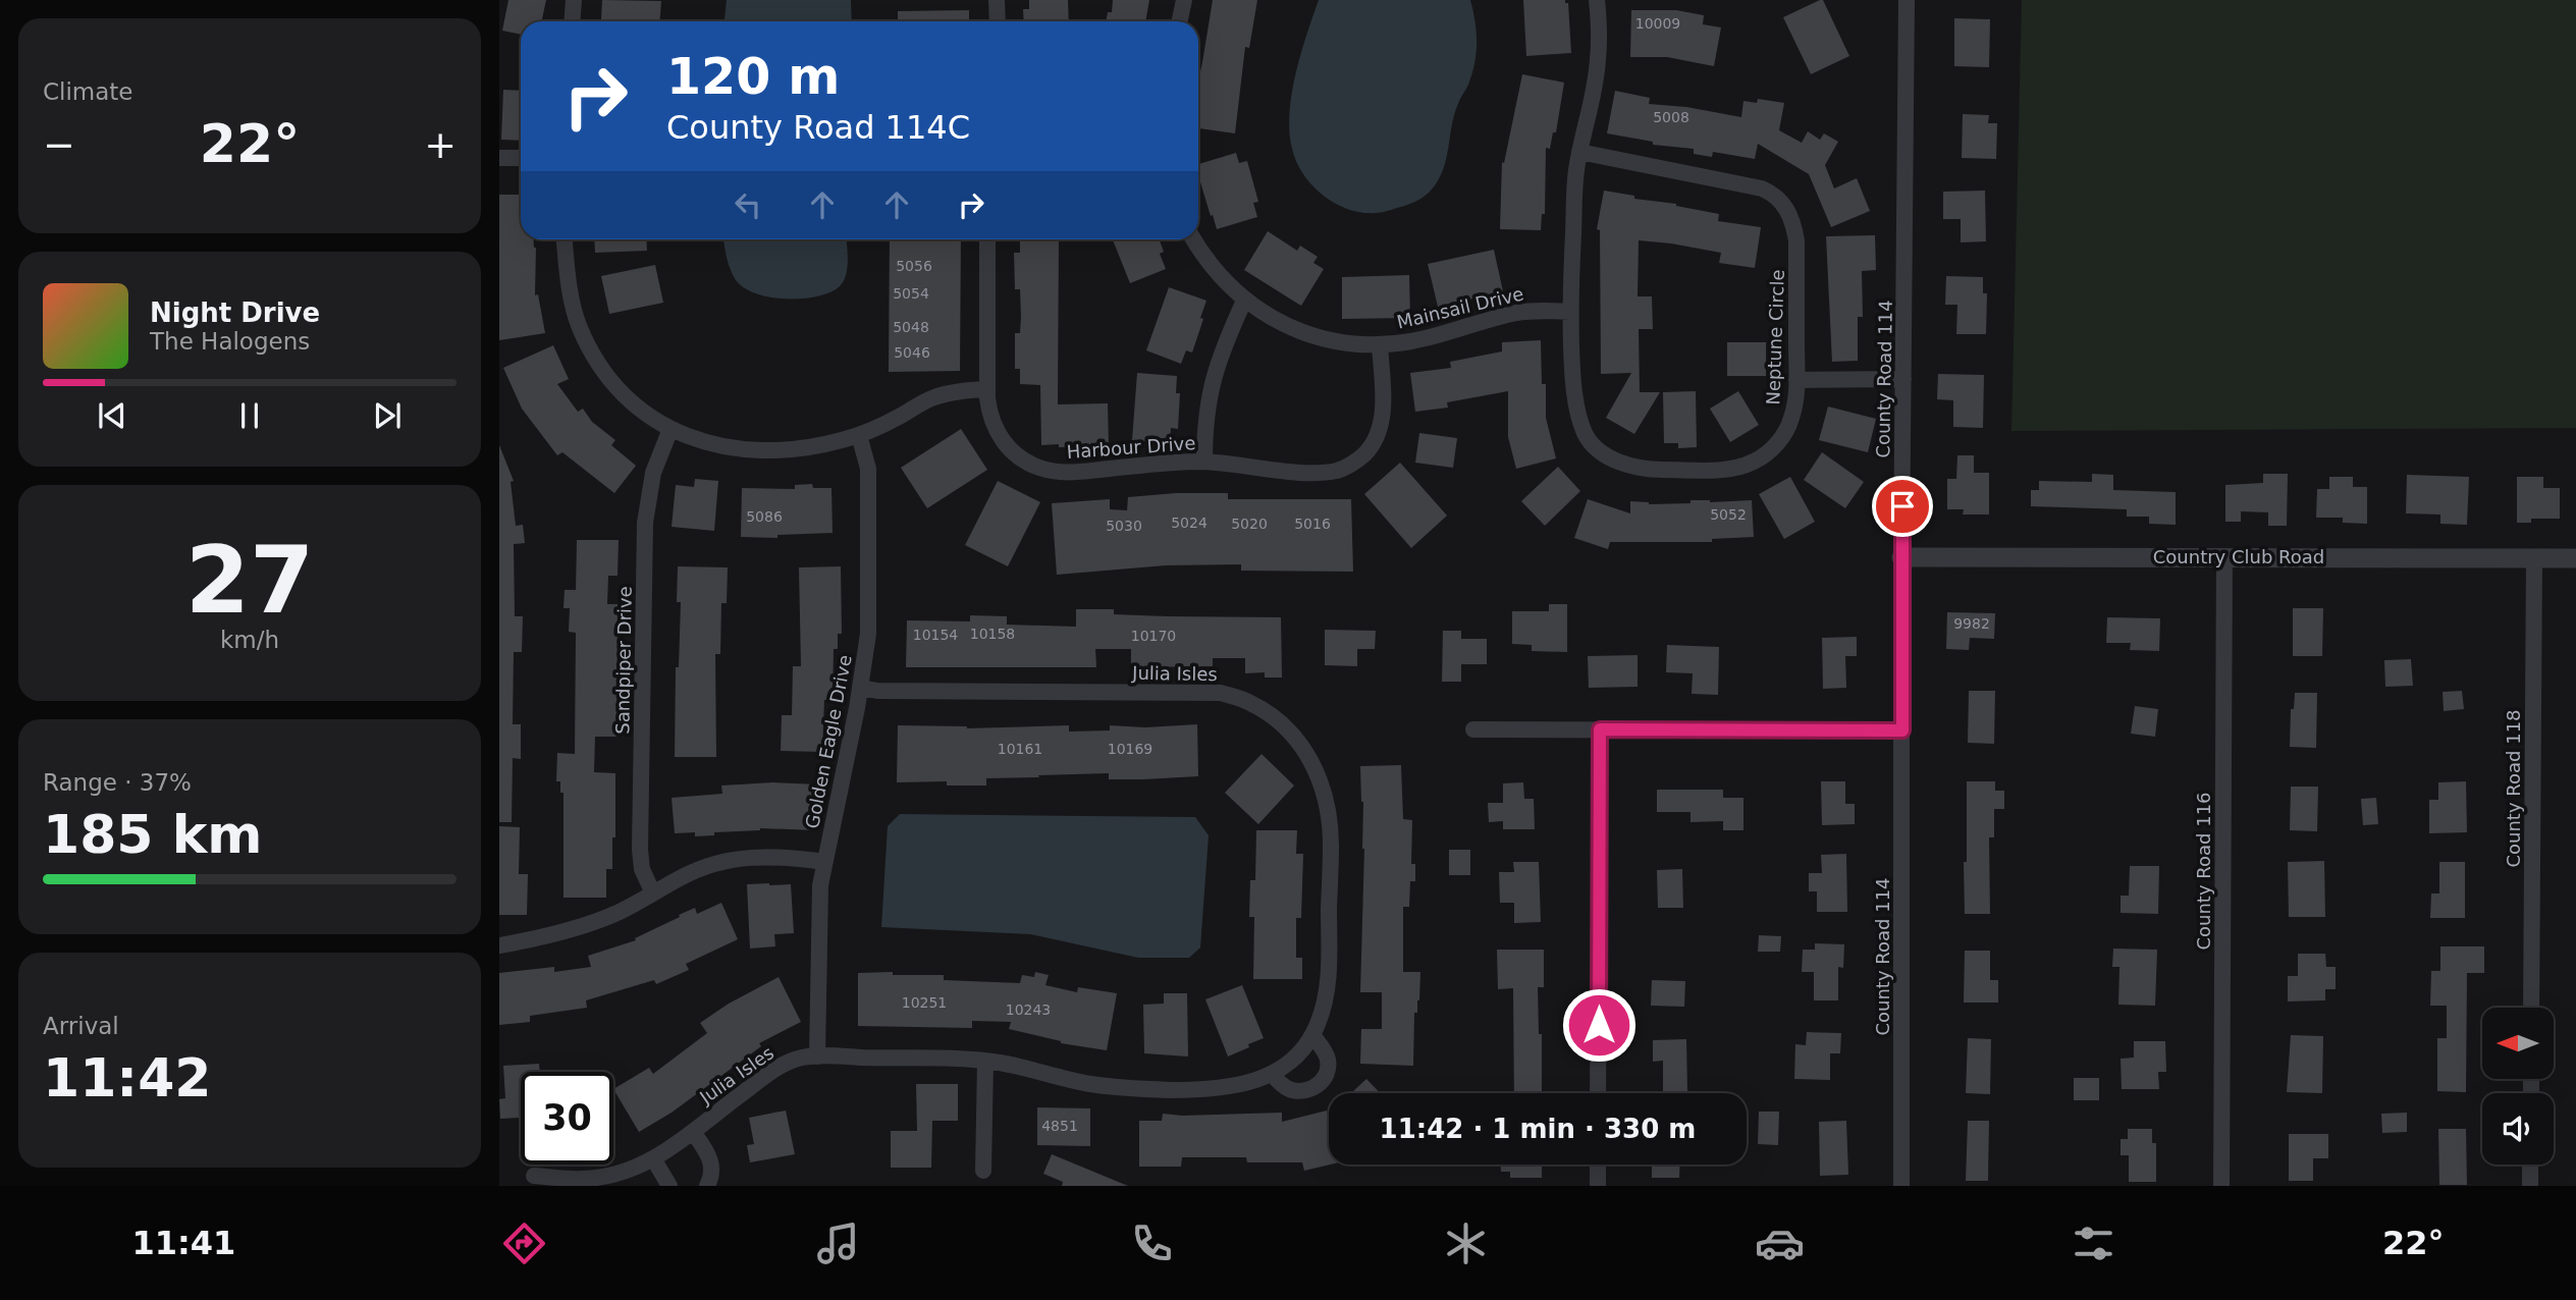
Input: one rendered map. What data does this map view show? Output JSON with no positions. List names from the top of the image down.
{
  "streets": {
    "street": [
      "Mainsail Drive",
      "Neptune Circle",
      "County Road 114",
      "Harbour Drive",
      "Country Club Road",
      "Sandpiper Drive",
      "Julia Isles",
      "Golden Eagle Drive",
      "County Road 118",
      "County Road 116"
    ]
  },
  "crossings": [
    ["Mainsail Drive", "Neptune Circle"],
    ["Mainsail Drive", "Harbour Drive"],
    ["County Road 114", "Country Club Road"],
    ["Country Club Road", "County Road 118"],
    ["Country Club Road", "County Road 116"],
    ["Julia Isles", "Golden Eagle Drive"]
  ],
  "house_numbers": [
    "10009",
    "5008",
    "5056",
    "5054",
    "5048",
    "5046",
    "5052",
    "5086",
    "5024",
    "5020",
    "5016",
    "5030",
    "9982",
    "10158",
    "10154",
    "10170",
    "10161",
    "10169",
    "10251",
    "10243",
    "4851"
  ],
  "north": "left",
  "page": {
    "tile": [
      "Climate",
      ["27", "km/h"],
      ["Range · 37%", "185 km"],
      ["Arrival", "11:42"]
    ],
    "turn": ["120 m", "County Road 114C"],
    "heat": ["−", "22°", "+"],
    "song": ["Night Drive", "The Halogens"],
    "limit": "30",
    "trip": "11:42 · 1 min · 330 m",
    "tabs": ["11:41", "22°"]
  }
}
